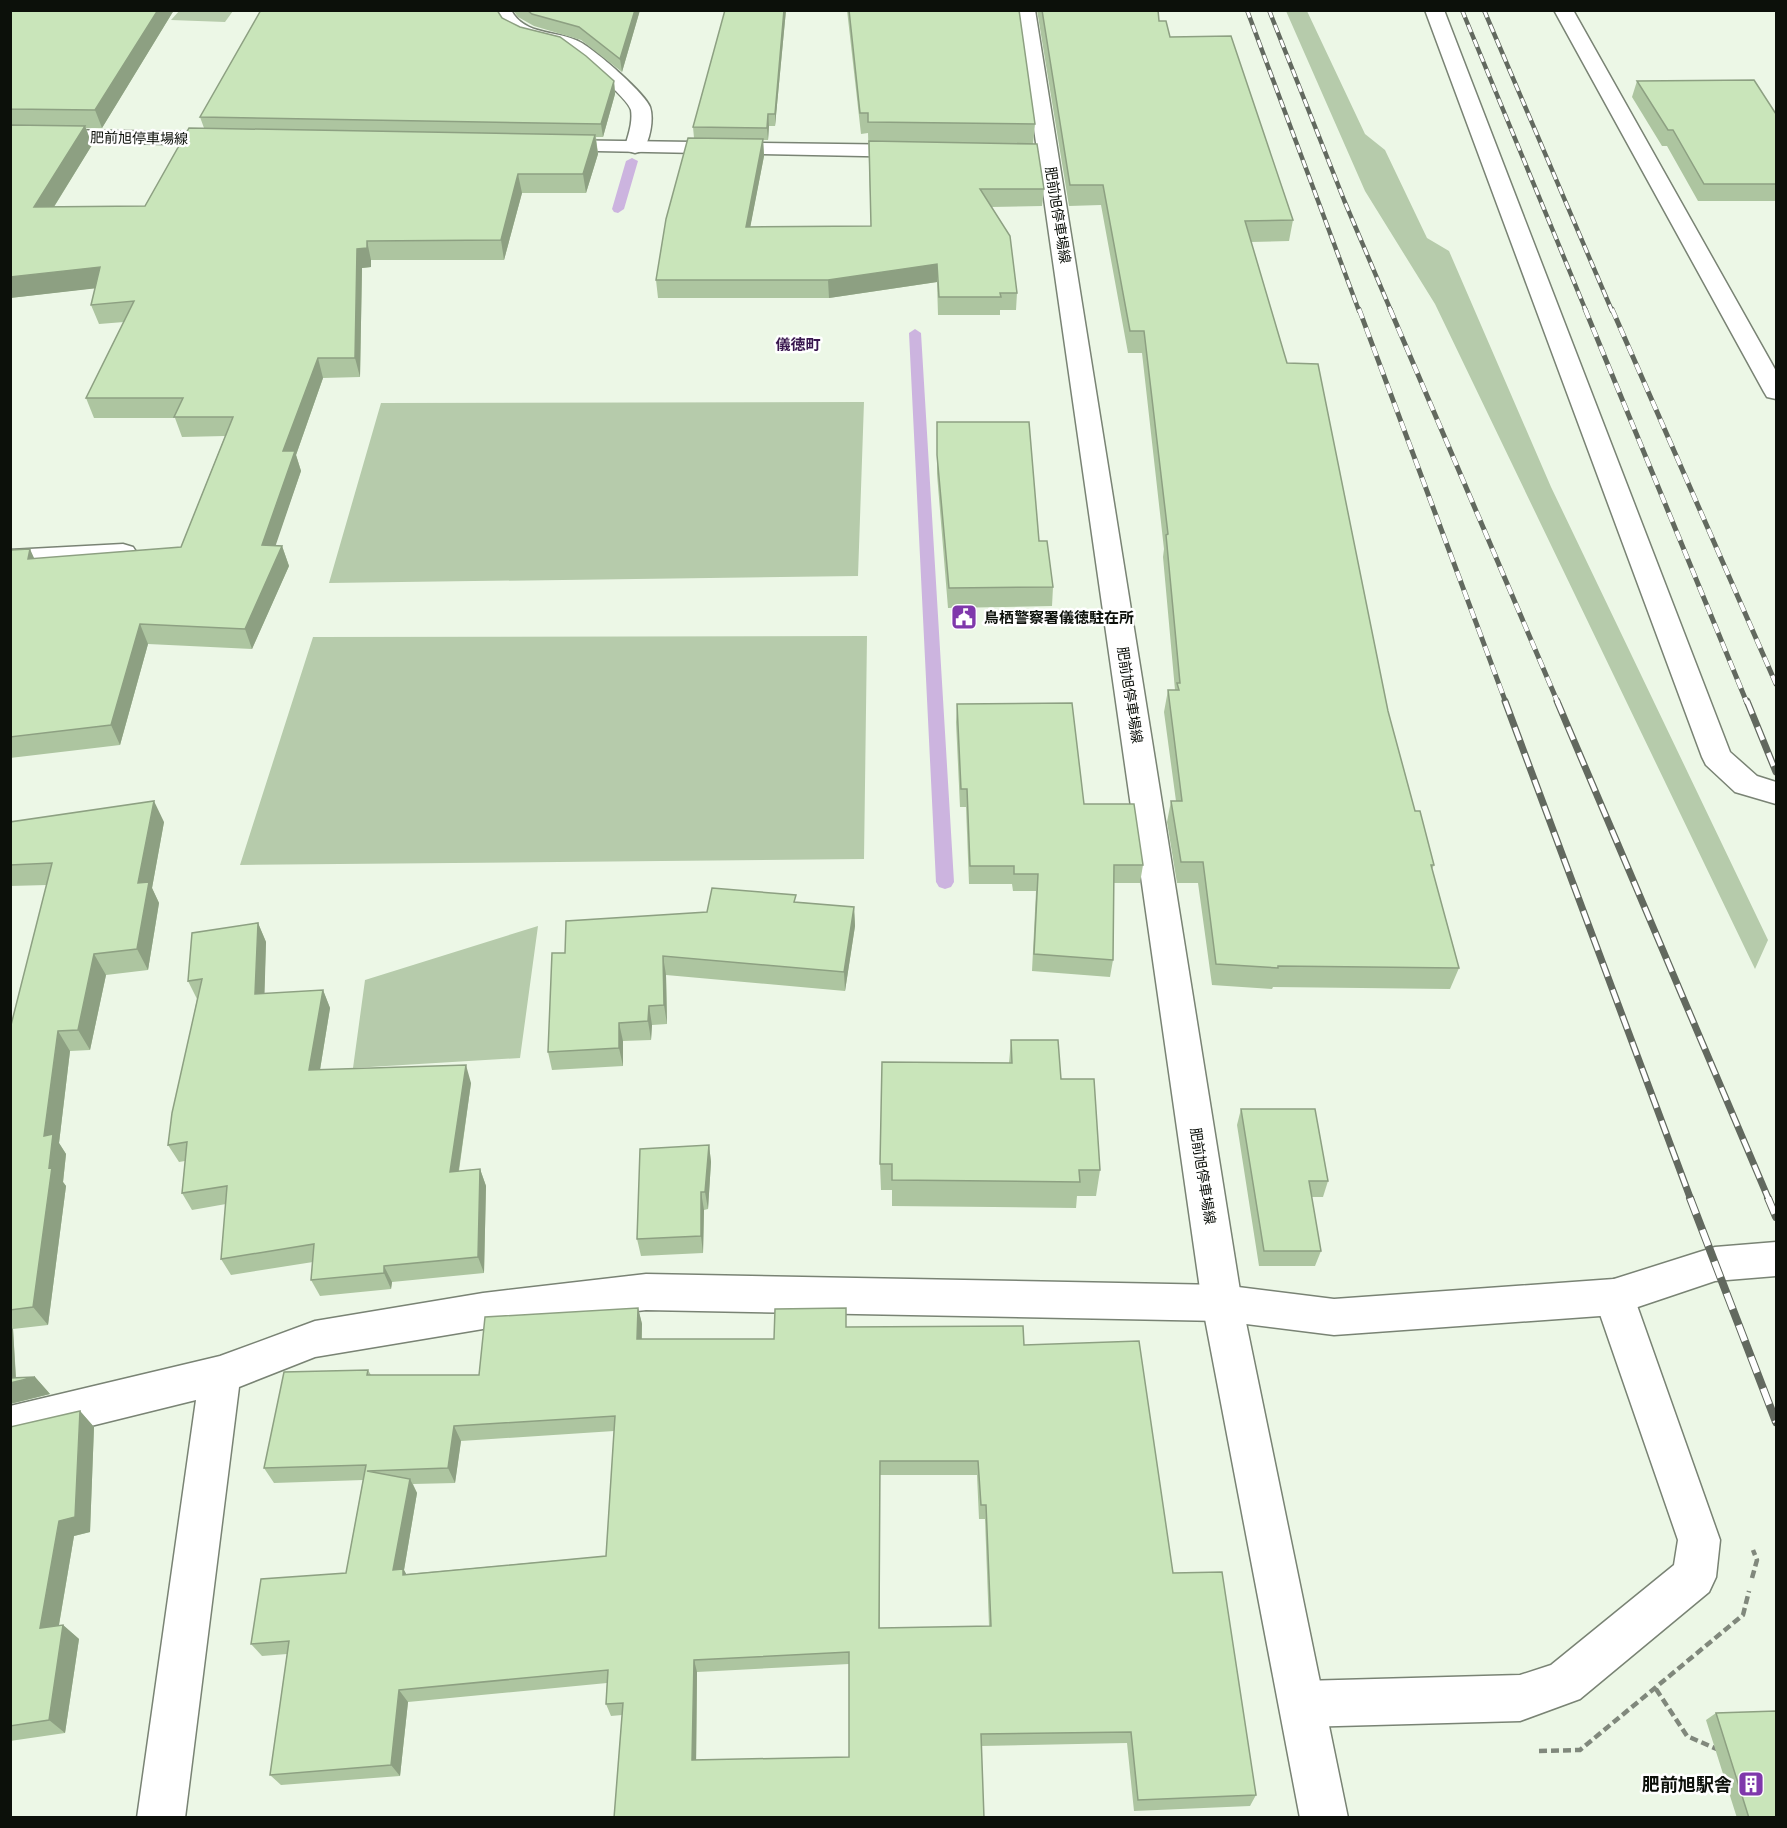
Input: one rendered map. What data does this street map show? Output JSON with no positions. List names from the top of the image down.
{
  "streets": {
    "street": ["肥前旭停車場線"]
  },
  "districts": ["儀徳町"],
  "places": {
    "public building": ["鳥栖警察署儀徳駐在所"],
    "building": ["肥前旭駅舎"]
  }
}
